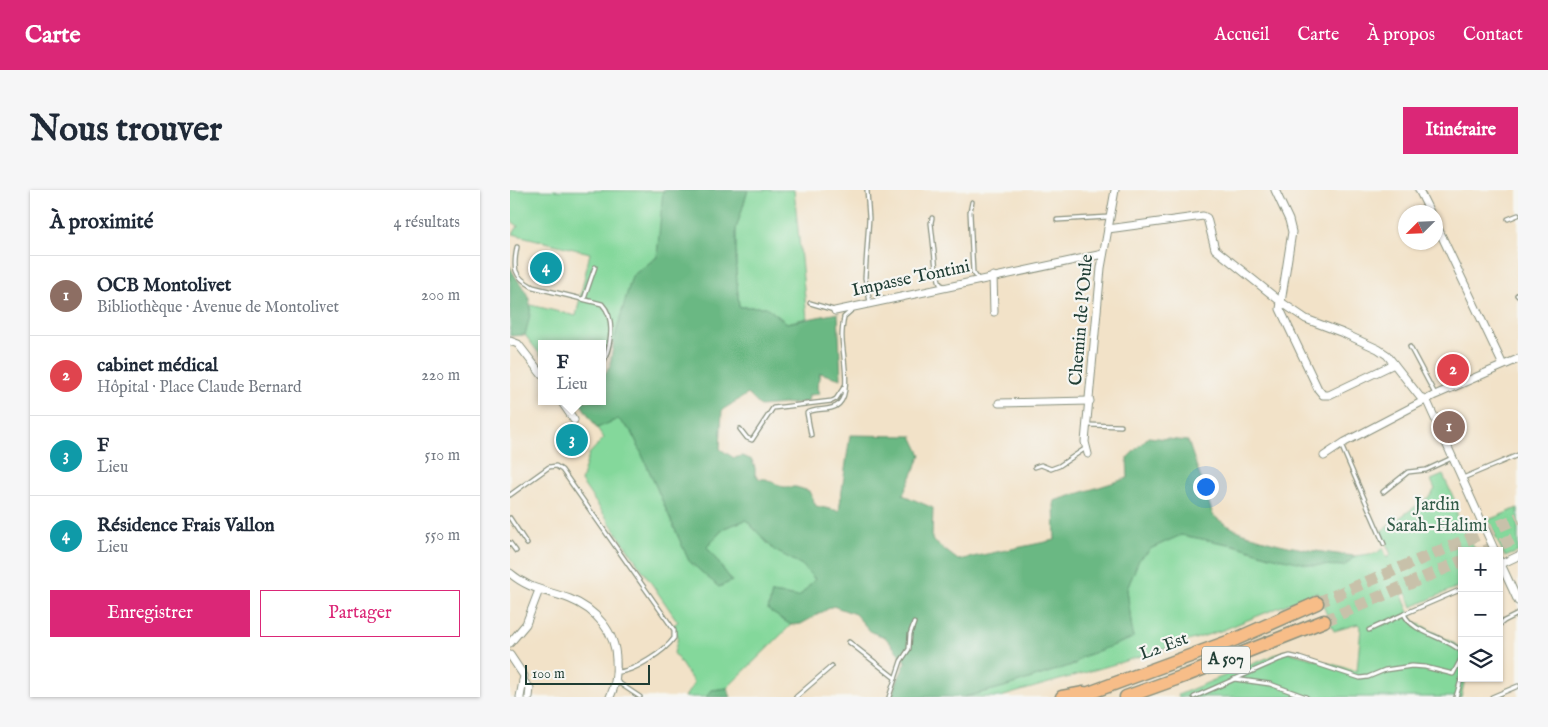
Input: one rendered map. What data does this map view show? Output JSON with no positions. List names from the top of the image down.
{
  "streets": {
    "highway": ["L2 Est", "A 507"],
    "street": ["Impasse Tontini", "Chemin de l'Oule"]
  },
  "crossings": [
    ["Impasse Tontini", "Chemin de l'Oule"]
  ],
  "parks": ["Jardin Sarah-Halimi"],
  "scale_bar": "100 m",
  "north": "bottom left",
  "page": {
    "header": "Carte",
    "nav": [
      "Accueil",
      "Carte",
      "À propos",
      "Contact"
    ],
    "buttons": [
      "Itinéraire",
      ["Enregistrer", "Partager"]
    ],
    "title": "Nous trouver",
    "heading": ["À proximité", "4 résultats"],
    "pins": [
      "4",
      "2",
      "1",
      "3"
    ],
    "list": [
      {
        "mark": "1",
        "name": "OCB Montolivet",
        "note": "Bibliothèque · Avenue de Montolivet",
        "value": "200 m"
      },
      {
        "mark": "2",
        "name": "cabinet médical",
        "note": "Hôpital · Place Claude Bernard",
        "value": "220 m"
      },
      {
        "mark": "3",
        "name": "F",
        "note": "Lieu",
        "value": "510 m"
      },
      {
        "mark": "4",
        "name": "Résidence Frais Vallon",
        "note": "Lieu",
        "value": "550 m"
      }
    ],
    "popup": ["F", "Lieu"],
    "map_buttons": ["+", "−"],
    "scale": "100 m"
  }
}
